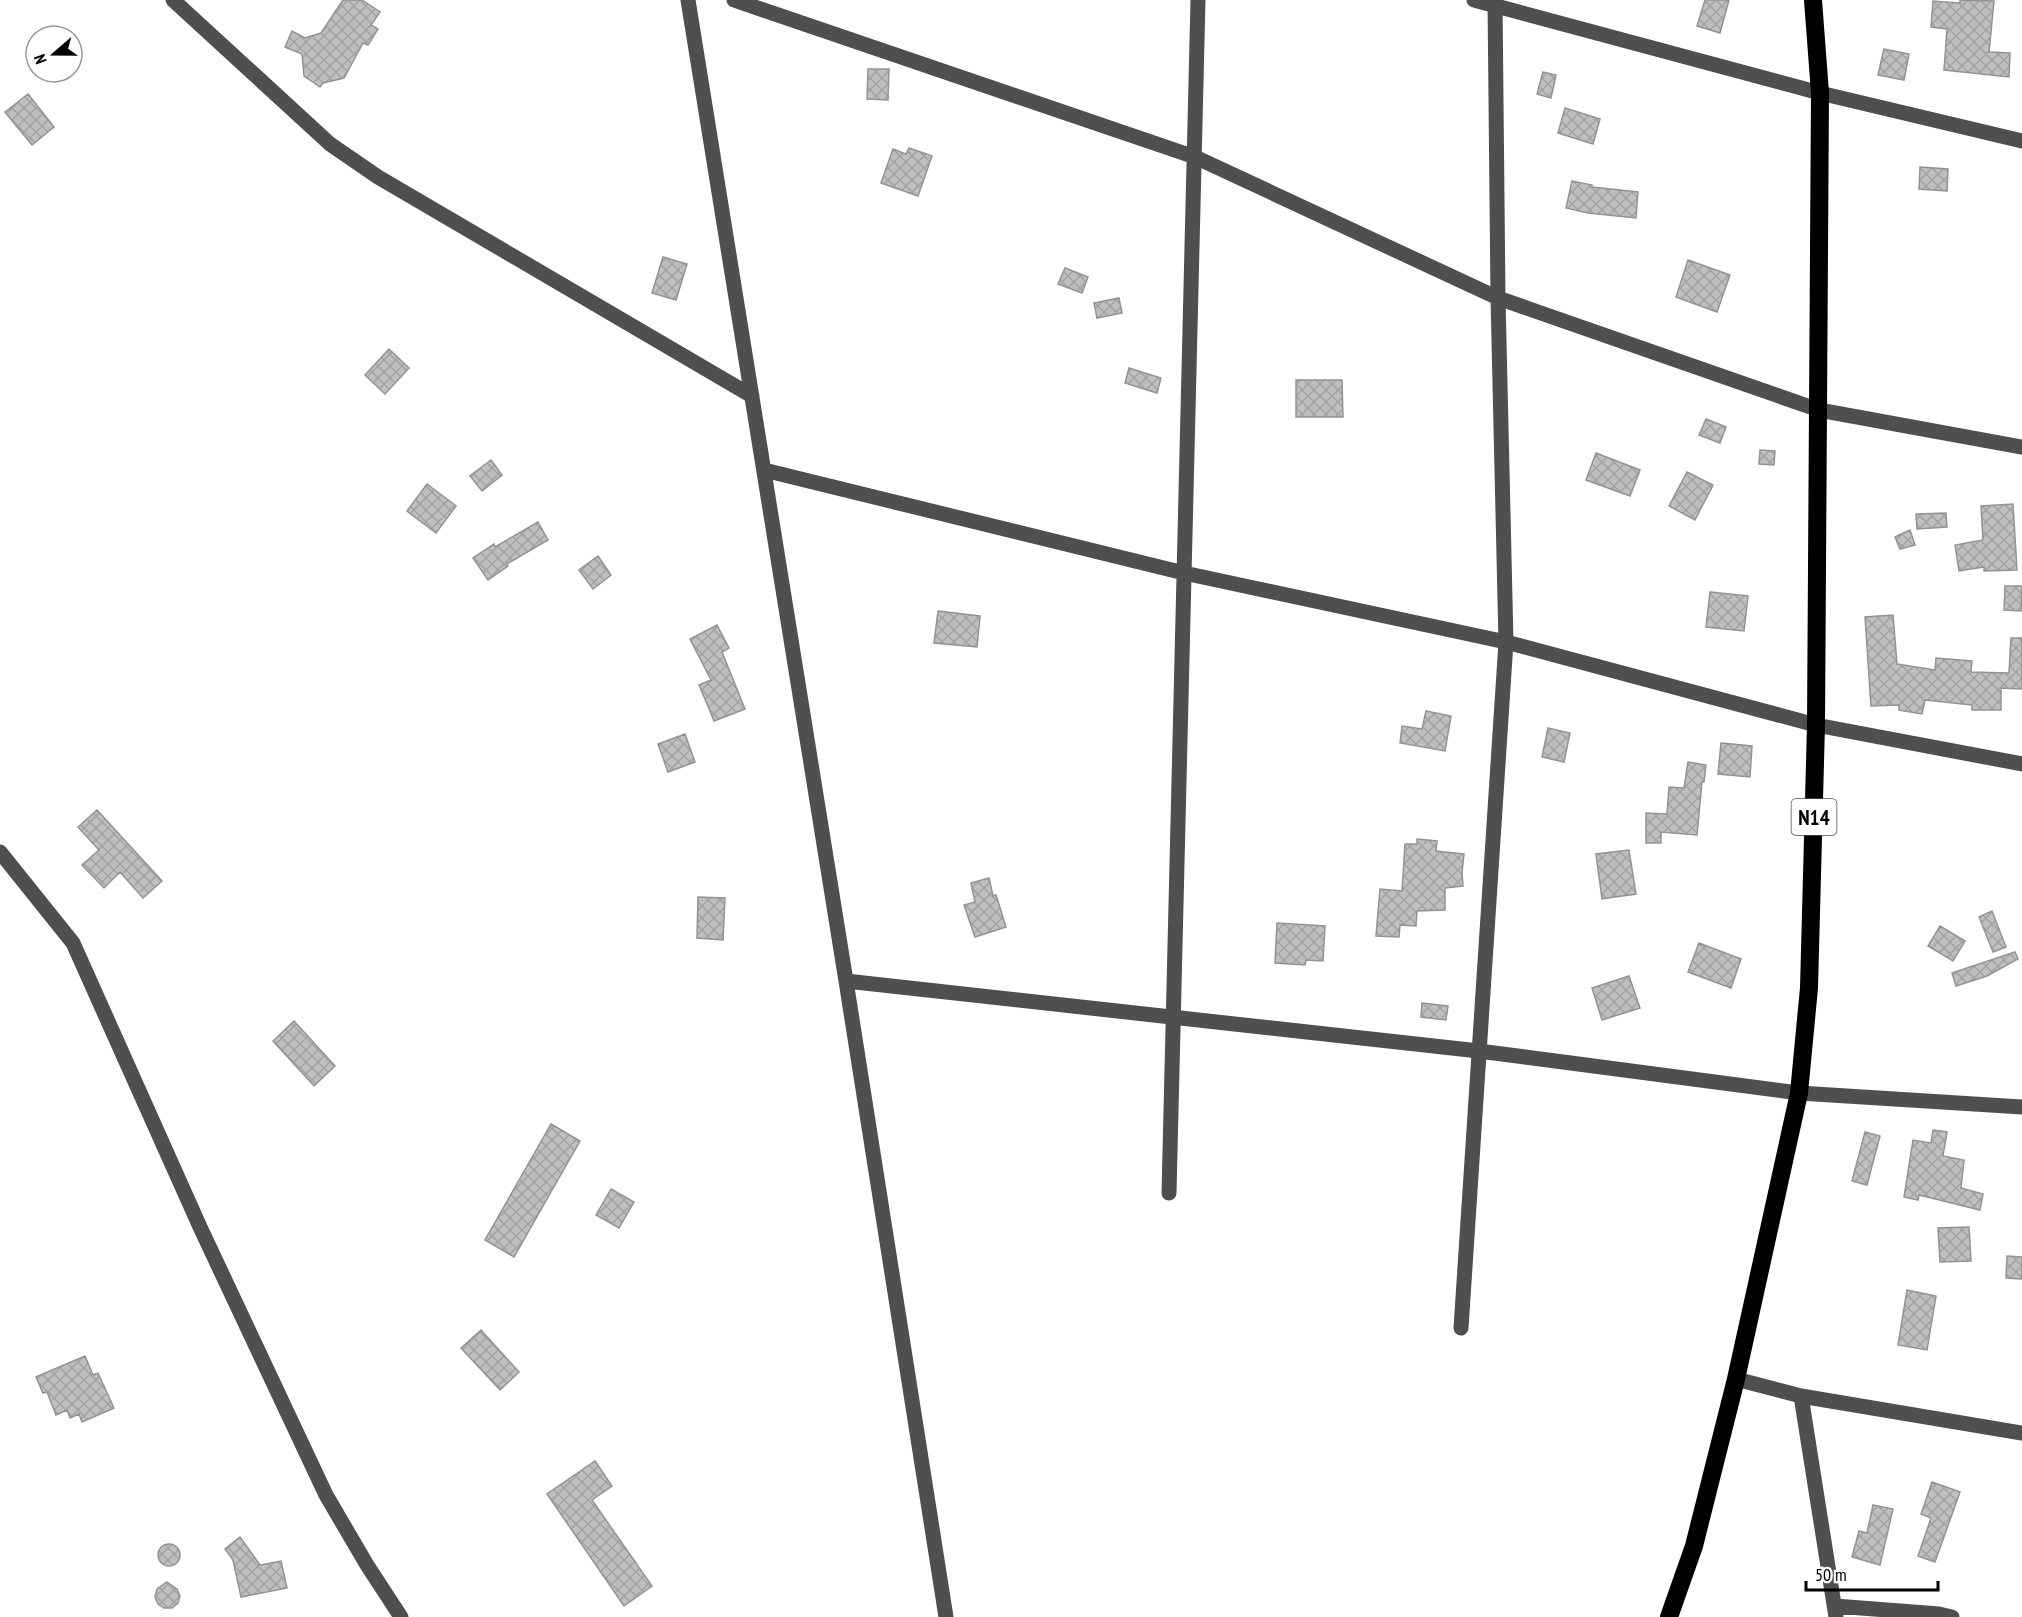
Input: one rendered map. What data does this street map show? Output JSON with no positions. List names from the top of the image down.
{
  "streets": {
    "highway": ["N14"]
  },
  "scale_bar": "50 m",
  "north": "left"
}
